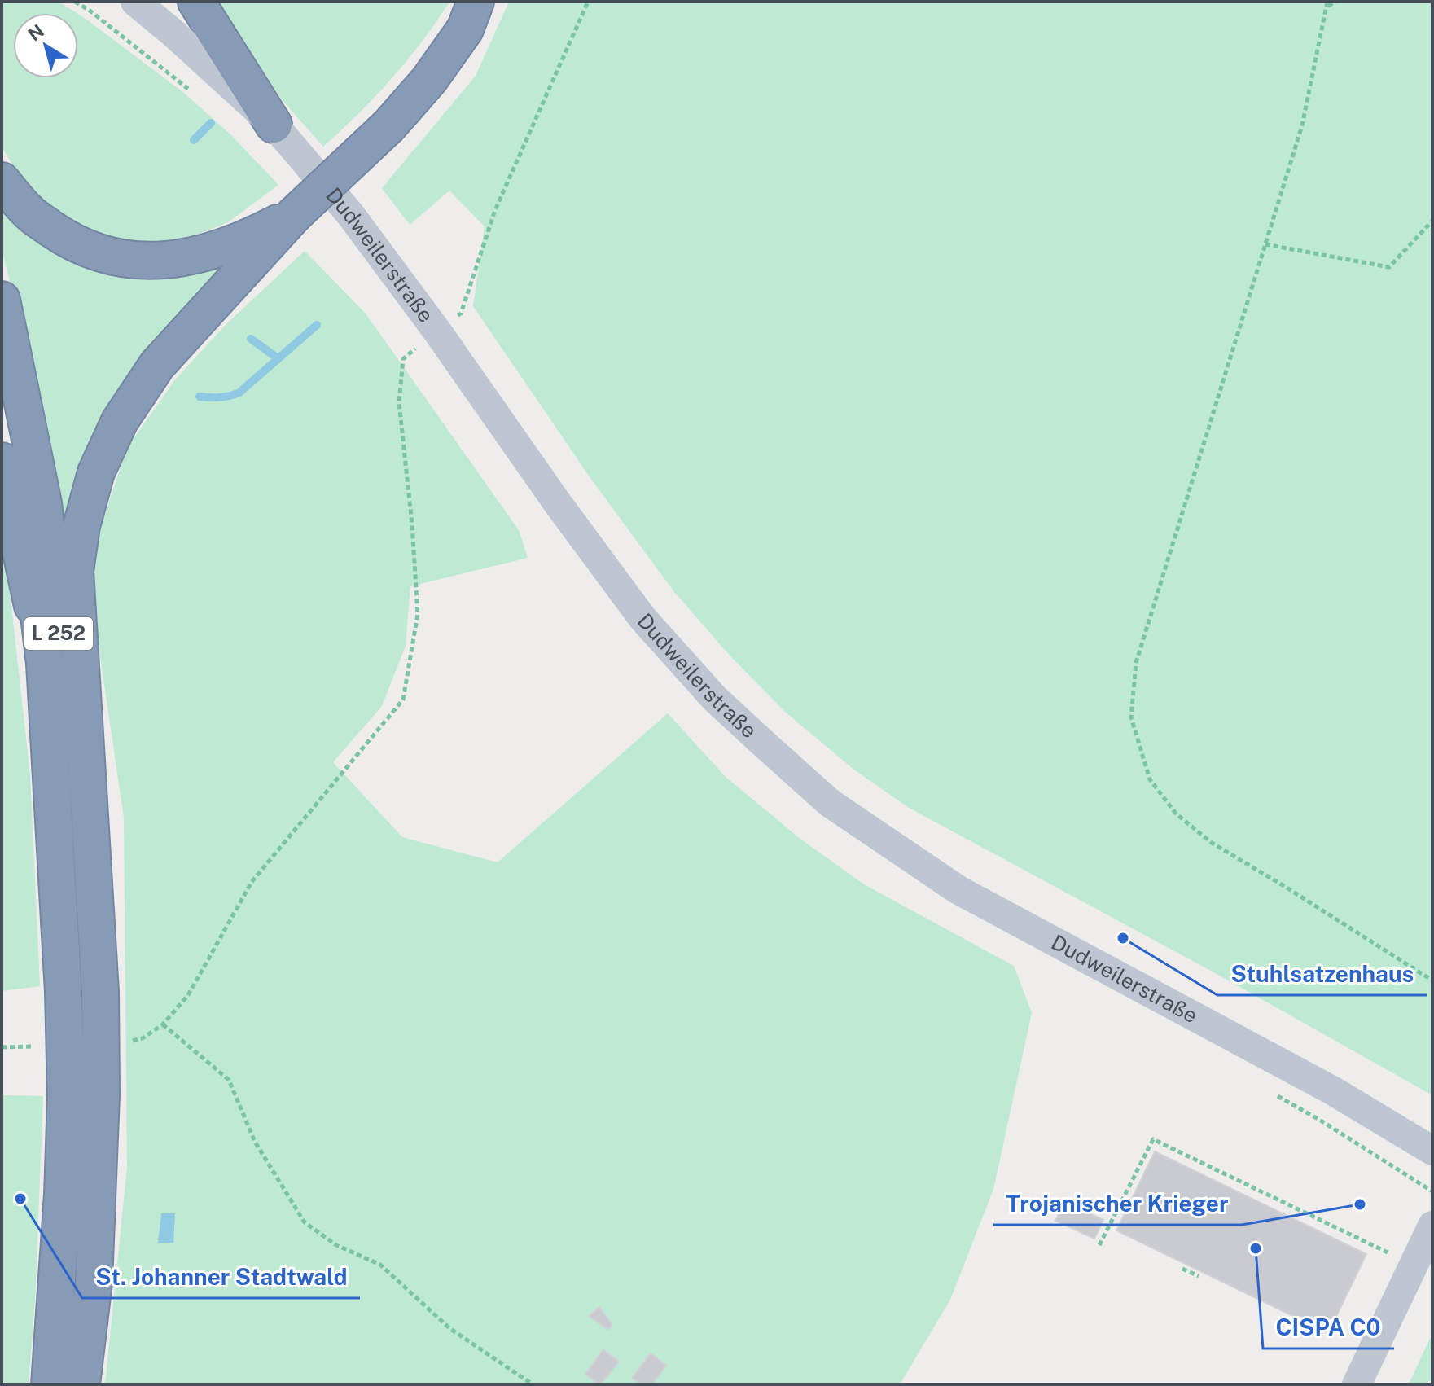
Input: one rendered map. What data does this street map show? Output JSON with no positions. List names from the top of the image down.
{
  "streets": {
    "highway": ["L 252"],
    "street": ["Dudweilerstraße"]
  },
  "places": [
    "Stuhlsatzenhaus",
    "St. Johanner Stadtwald",
    "Trojanischer Krieger",
    "CISPA C0"
  ],
  "north": "top left"
}
